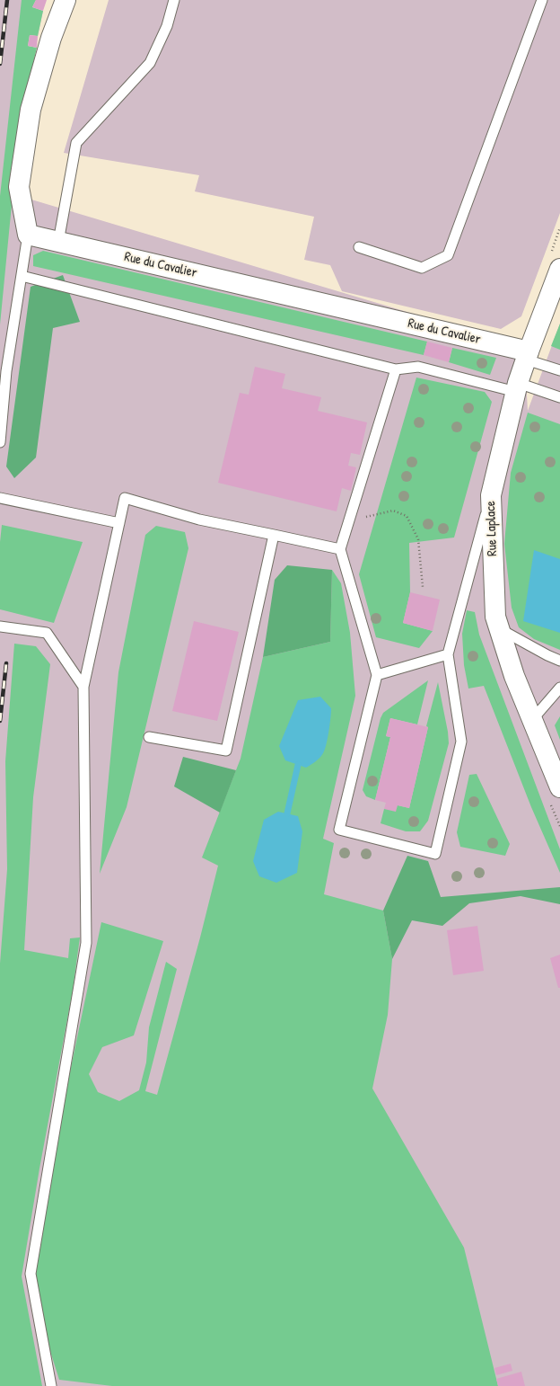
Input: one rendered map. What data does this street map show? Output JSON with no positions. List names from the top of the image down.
{
  "streets": {
    "street": ["Rue du Cavalier", "Rue Laplace"]
  },
  "crossings": [
    ["Rue du Cavalier", "Rue Laplace"]
  ]
}
